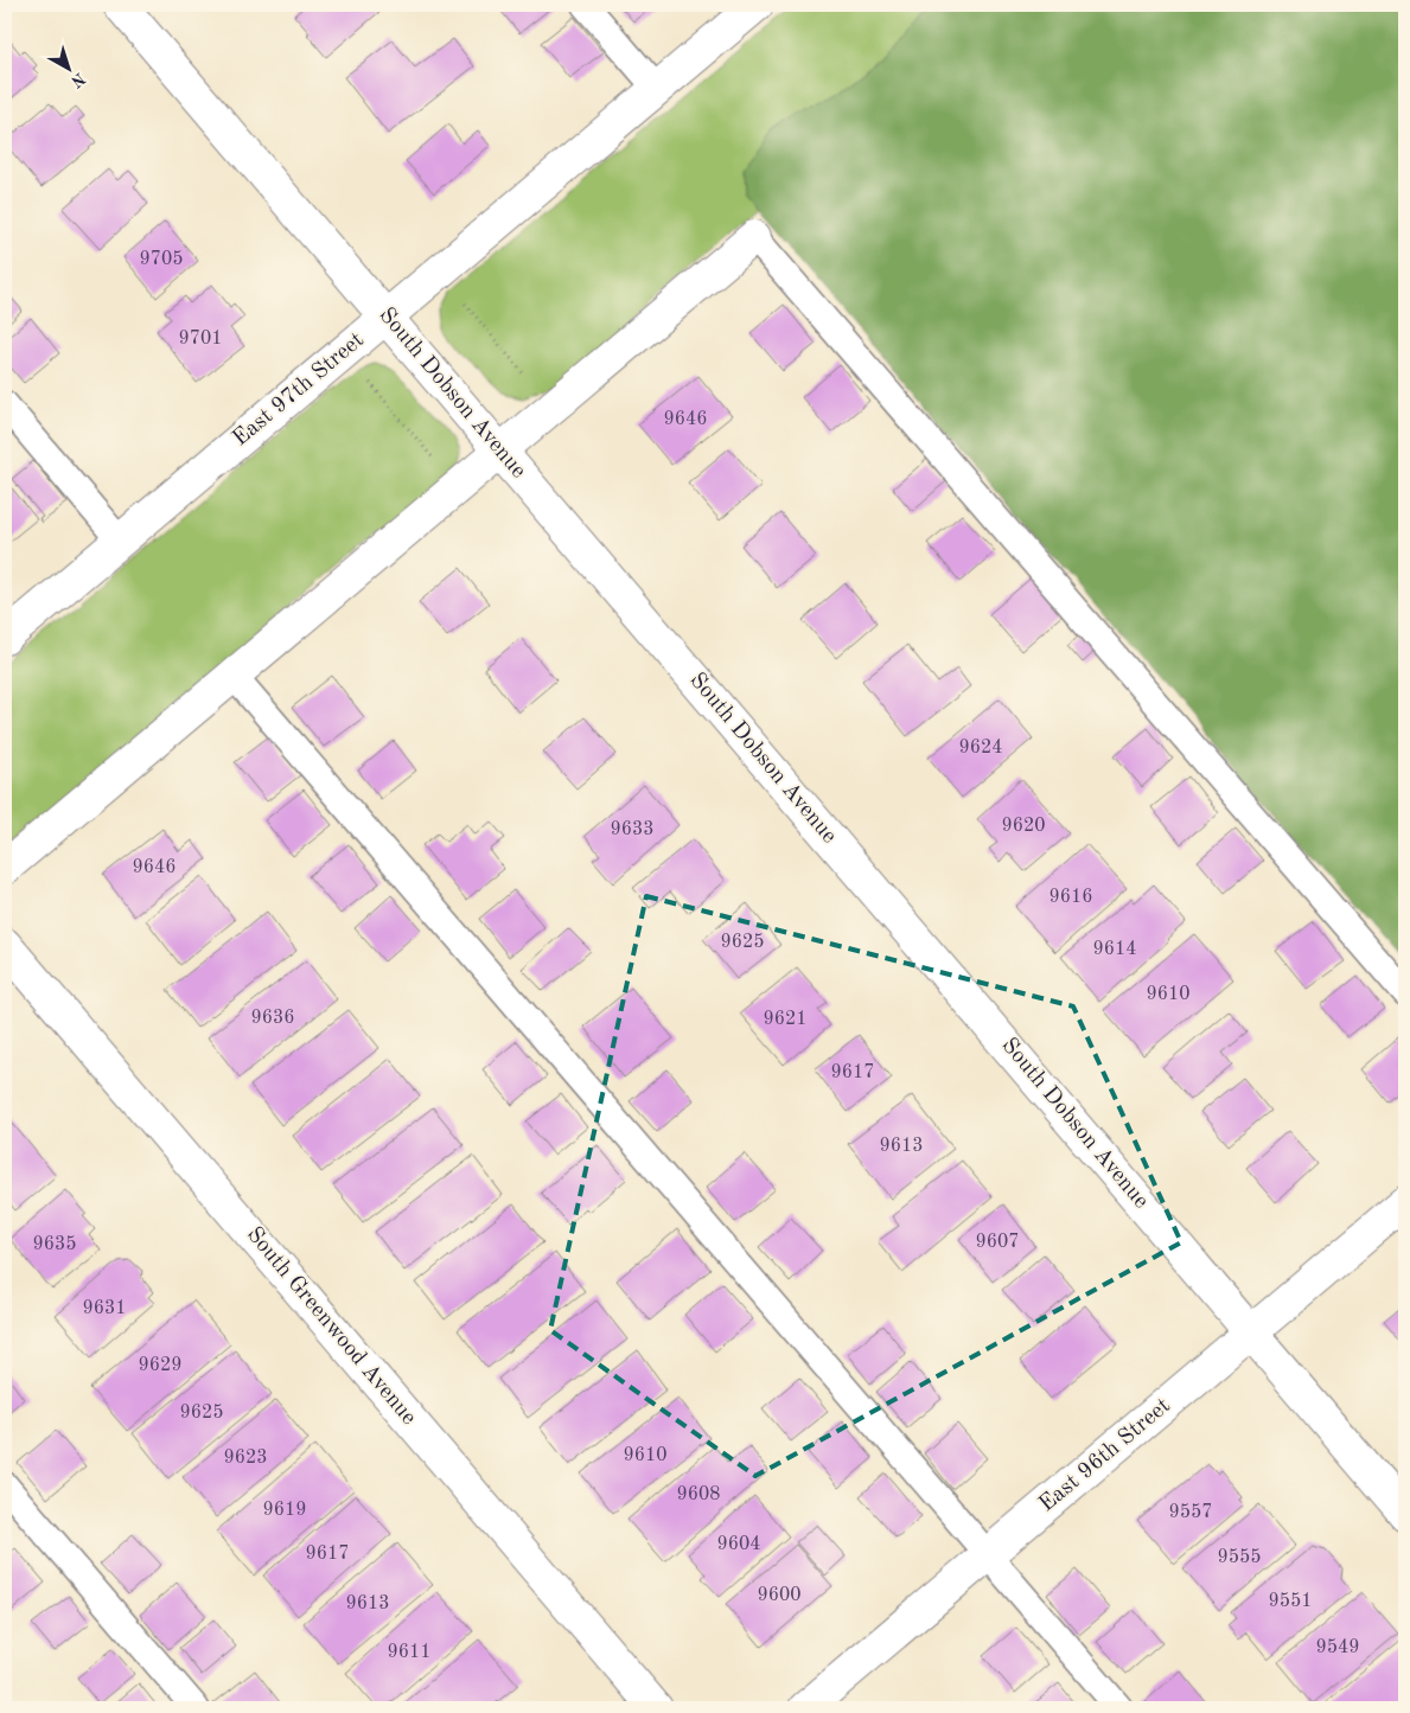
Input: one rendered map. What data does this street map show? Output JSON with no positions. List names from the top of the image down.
{
  "streets": {
    "street": [
      "East 97th Street",
      "South Dobson Avenue",
      "South Greenwood Avenue",
      "East 96th Street"
    ]
  },
  "crossings": [
    ["East 97th Street", "South Dobson Avenue"],
    ["South Dobson Avenue", "East 96th Street"]
  ],
  "house_numbers": [
    "9705",
    "9701",
    "9646",
    "9624",
    "9620",
    "9633",
    "9646",
    "9616",
    "9625",
    "9614",
    "9610",
    "9636",
    "9621",
    "9617",
    "9613",
    "9607",
    "9635",
    "9631",
    "9629",
    "9625",
    "9610",
    "9623",
    "9608",
    "9619",
    "9557",
    "9604",
    "9617",
    "9555",
    "9600",
    "9551",
    "9613",
    "9549",
    "9611"
  ],
  "north": "bottom right"
}
